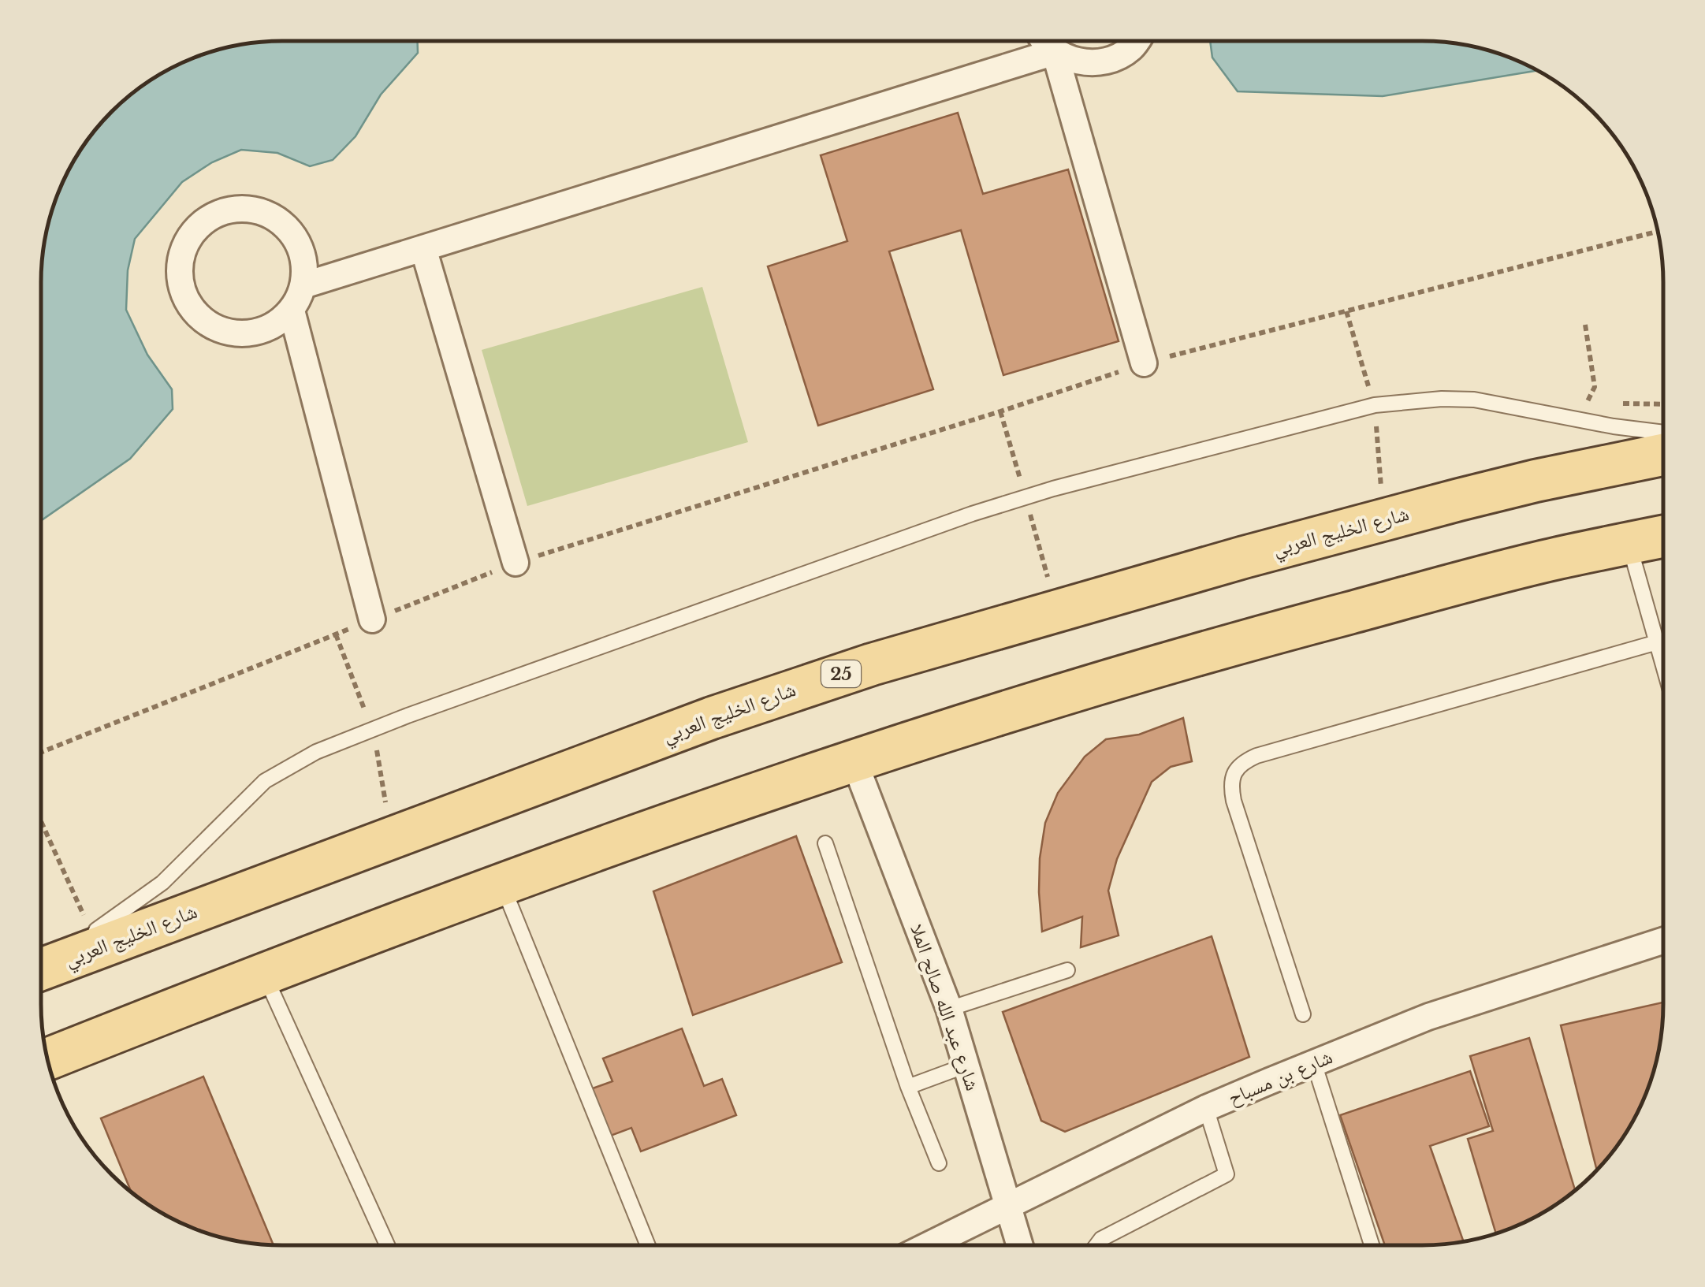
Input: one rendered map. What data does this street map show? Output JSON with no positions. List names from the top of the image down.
{
  "streets": {
    "main road": ["شارع الخليج العربي", "25"],
    "street": ["شارع عبد الله صالح الملا", "شارع بن مسباح"]
  },
  "crossings": [
    ["شارع عبد الله صالح الملا", "شارع بن مسباح"]
  ]
}
